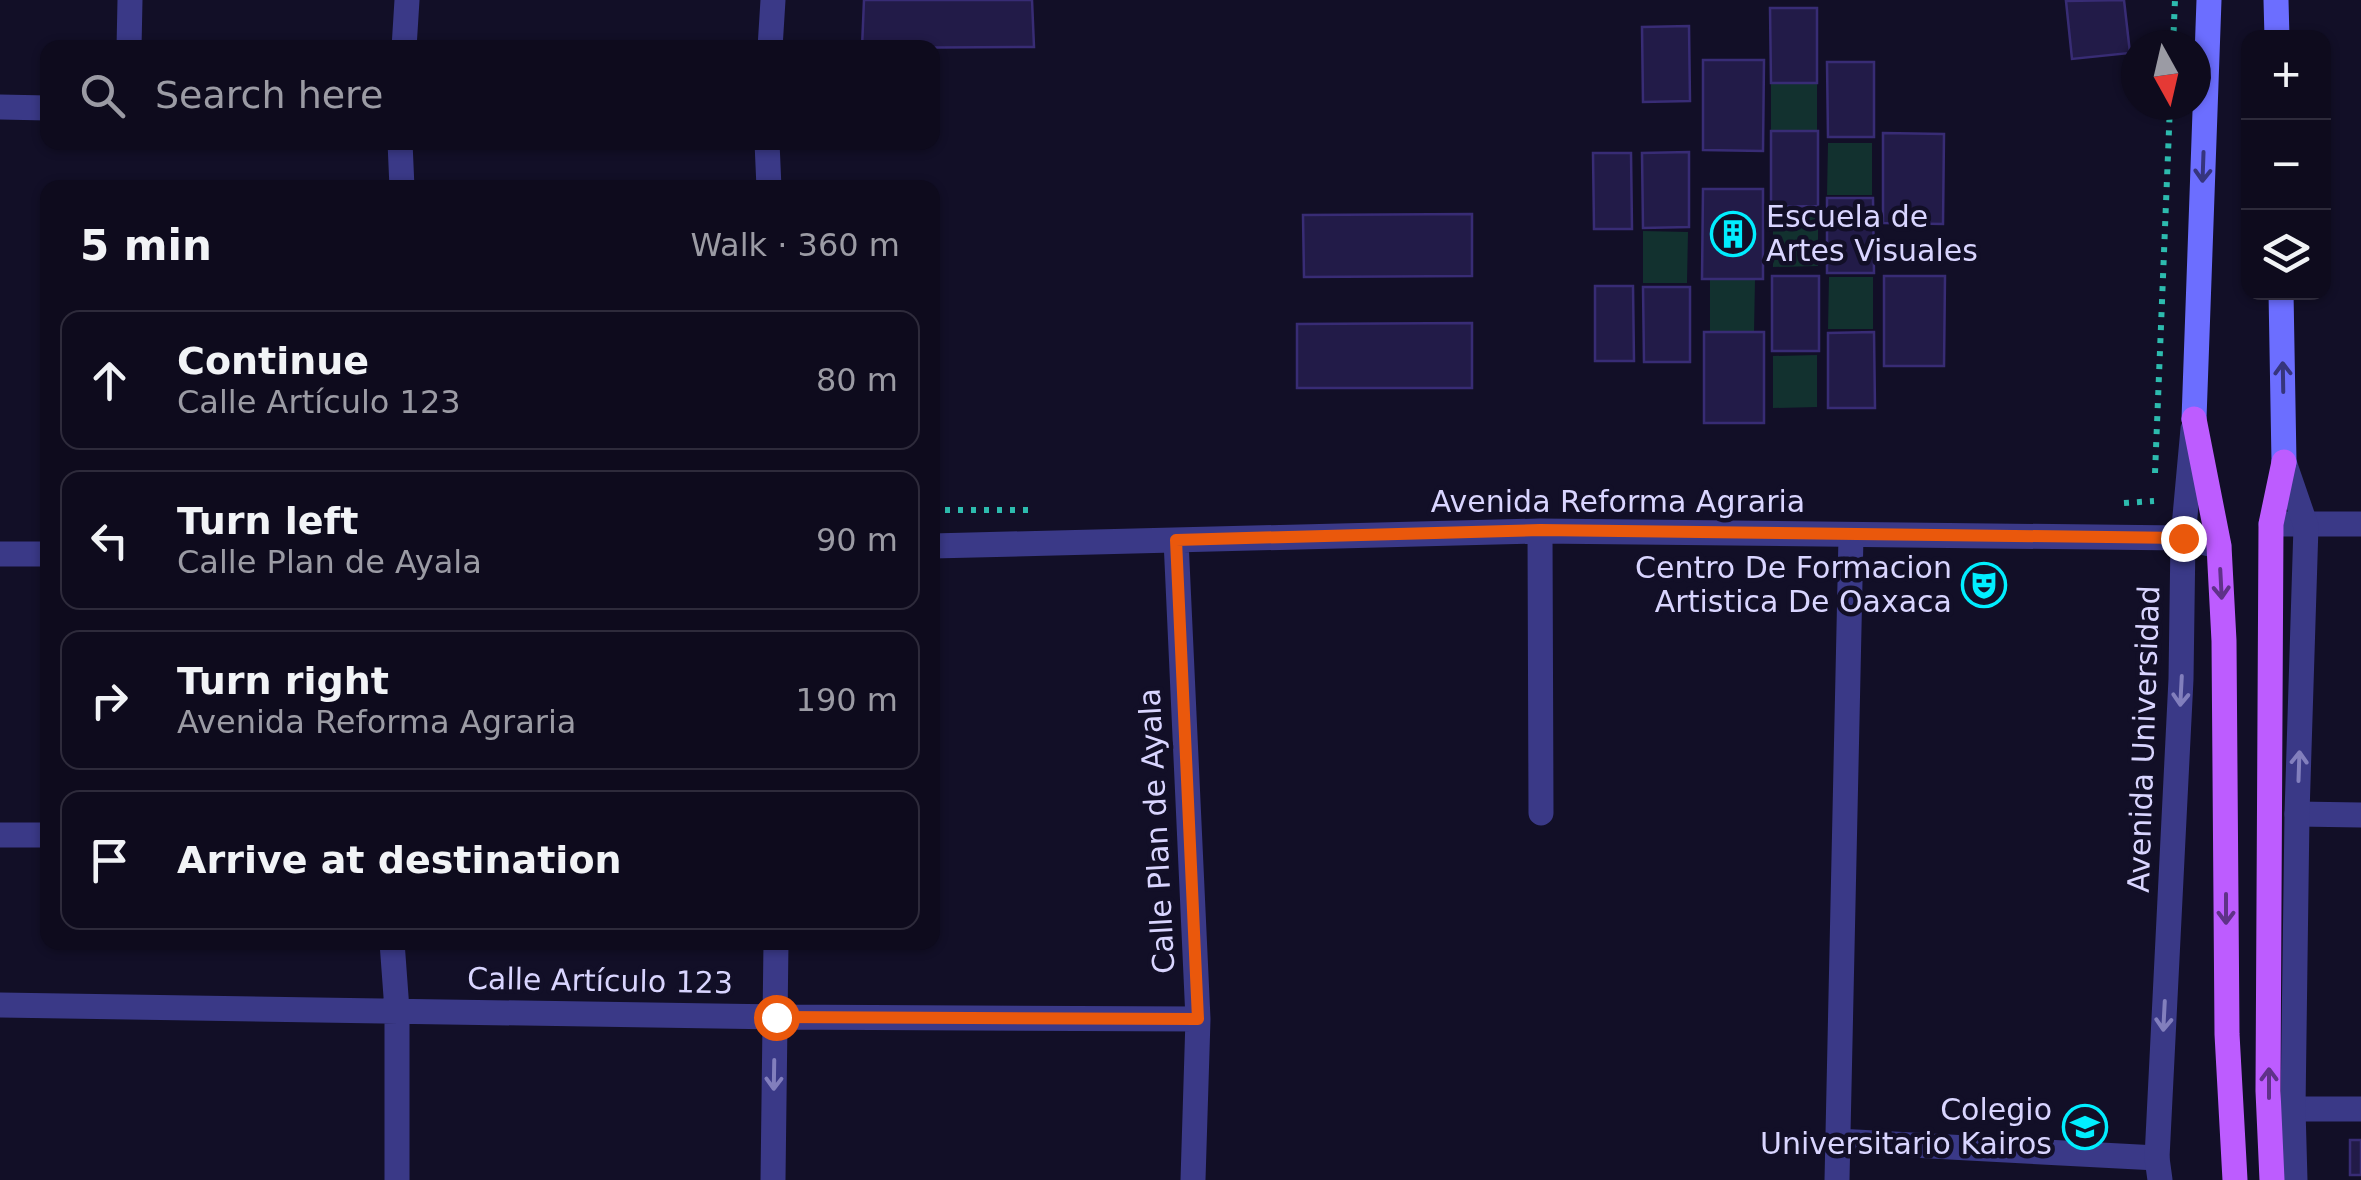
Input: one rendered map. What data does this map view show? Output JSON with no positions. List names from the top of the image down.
{
  "streets": {
    "main road": ["Avenida Universidad"],
    "street": ["Avenida Reforma Agraria", "Calle Plan de Ayala", "Calle Artículo 123"]
  },
  "crossings": [
    ["Avenida Reforma Agraria", "Avenida Universidad"],
    ["Avenida Reforma Agraria", "Calle Plan de Ayala"],
    ["Calle Plan de Ayala", "Calle Artículo 123"]
  ],
  "places": {
    "building": ["Escuela de Artes Visuales"],
    "theatre": ["Centro De Formacion Artistica De Oaxaca"],
    "school or university": ["Colegio Universitario Kairos"]
  },
  "north": "bottom",
  "page": {
    "map_buttons": ["+", "−"],
    "search": "Search here",
    "heading": ["5 min", "Walk · 360 m"],
    "list": [
      ["Continue", "Calle Artículo 123", "80 m"],
      ["Turn left", "Calle Plan de Ayala", "90 m"],
      ["Turn right", "Avenida Reforma Agraria", "190 m"],
      "Arrive at destination"
    ]
  }
}
